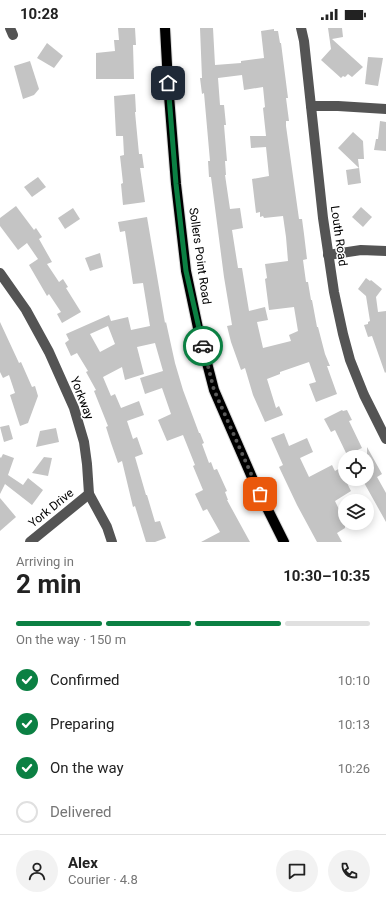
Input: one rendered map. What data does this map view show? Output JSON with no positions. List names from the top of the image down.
{
  "streets": {
    "main road": ["Sollers Point Road"],
    "street": ["Louth Road", "Yorkway", "York Drive"]
  },
  "crossings": [
    ["Yorkway", "York Drive"]
  ],
  "page": {
    "status": "10:28",
    "heading": ["2 min", "Arriving in", "10:30–10:35"],
    "panel": ["Alex", "Courier · 4.8"],
    "bar": "On the way · 150 m",
    "list": [
      ["Confirmed", "10:10"],
      ["Preparing", "10:13"],
      ["On the way", "10:26"],
      "Delivered"
    ]
  }
}
